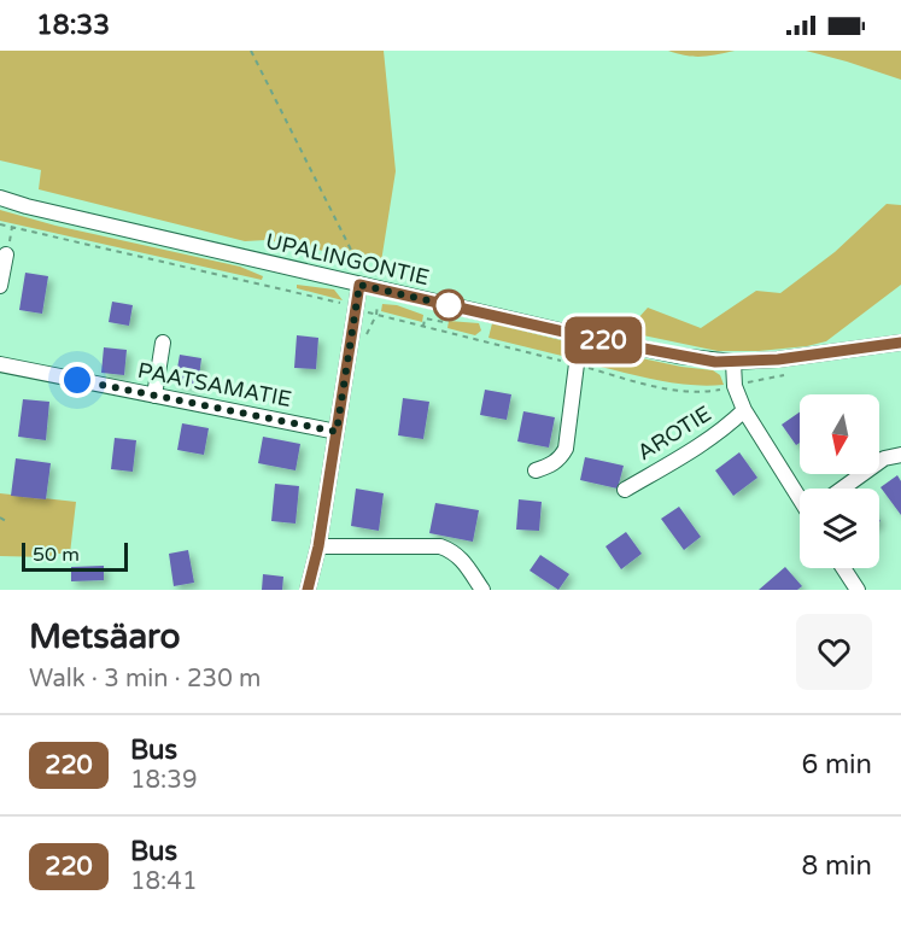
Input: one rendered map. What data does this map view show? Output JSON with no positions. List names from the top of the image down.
{
  "streets": {
    "street": ["UPALINGONTIE", "PAATSAMATIE", "AROTIE"]
  },
  "lines": ["bus line 220"],
  "scale_bar": "50 m",
  "north": "bottom",
  "page": {
    "status": "18:33",
    "on_map": "220",
    "scale": "50 m",
    "heading": ["Metsäaro", "Walk · 3 min · 230 m"],
    "list": [
      {
        "mark": "220",
        "name": "Bus",
        "note": "18:39",
        "value": "6 min"
      },
      {
        "mark": "220",
        "name": "Bus",
        "note": "18:41",
        "value": "8 min"
      }
    ]
  }
}
